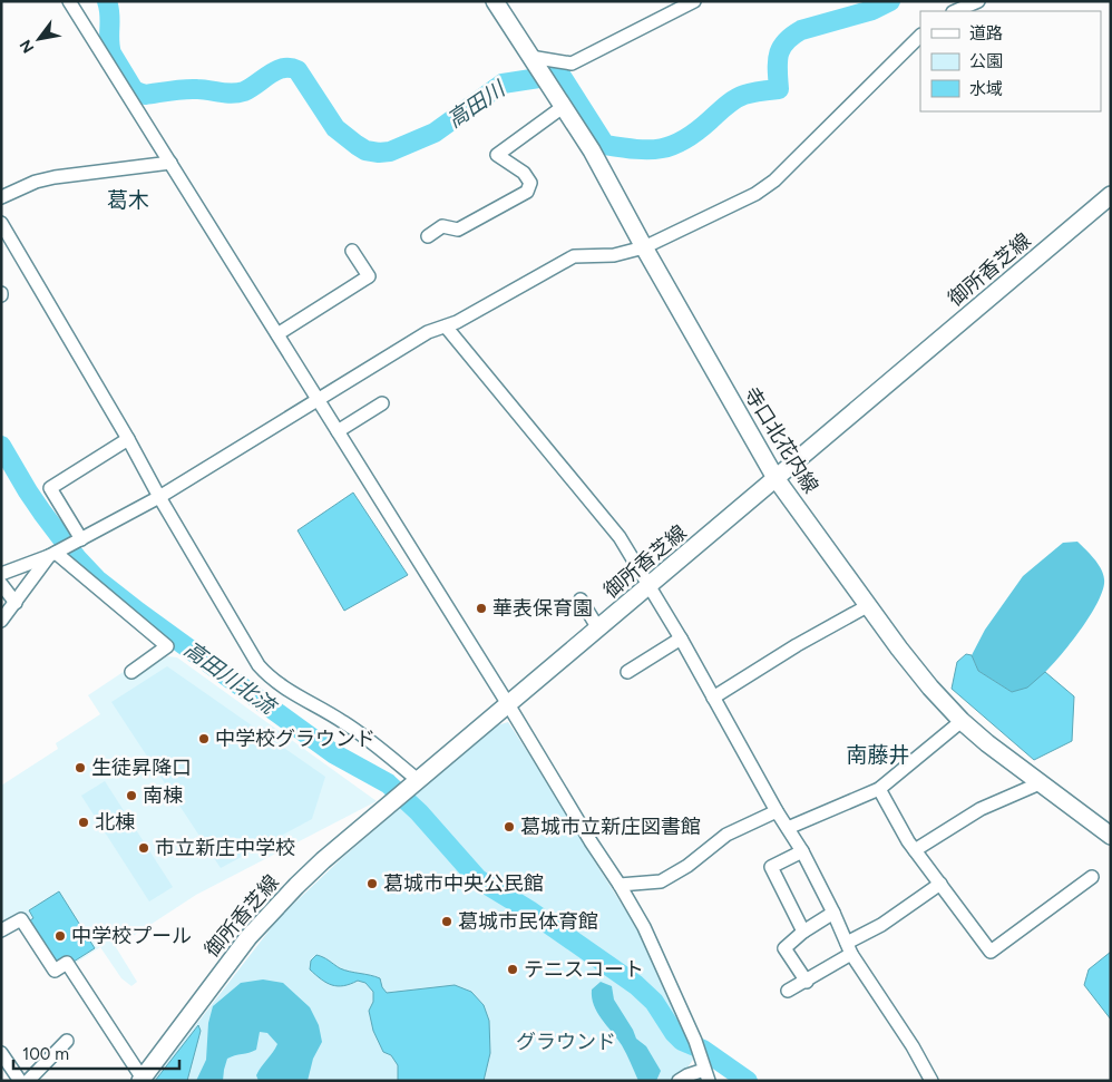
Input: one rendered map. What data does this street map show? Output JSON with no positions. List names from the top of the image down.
{
  "streets": {
    "main road": ["御所香芝線", "寺口北花内線"]
  },
  "crossings": [
    ["御所香芝線", "寺口北花内線"]
  ],
  "districts": ["葛木", "南藤井"],
  "water": ["高田川", "高田川北流"],
  "parks": ["グラウンド"],
  "places": [
    "華表保育園",
    "中学校グラウンド",
    "生徒昇降口",
    "南棟",
    "北棟",
    "葛城市立新庄図書館",
    "市立新庄中学校",
    "葛城市中央公民館",
    "葛城市民体育館",
    "中学校プール",
    "テニスコート"
  ],
  "legend": ["道路", "公園", "水域"],
  "scale_bar": "100 m",
  "north": "bottom left"
}
